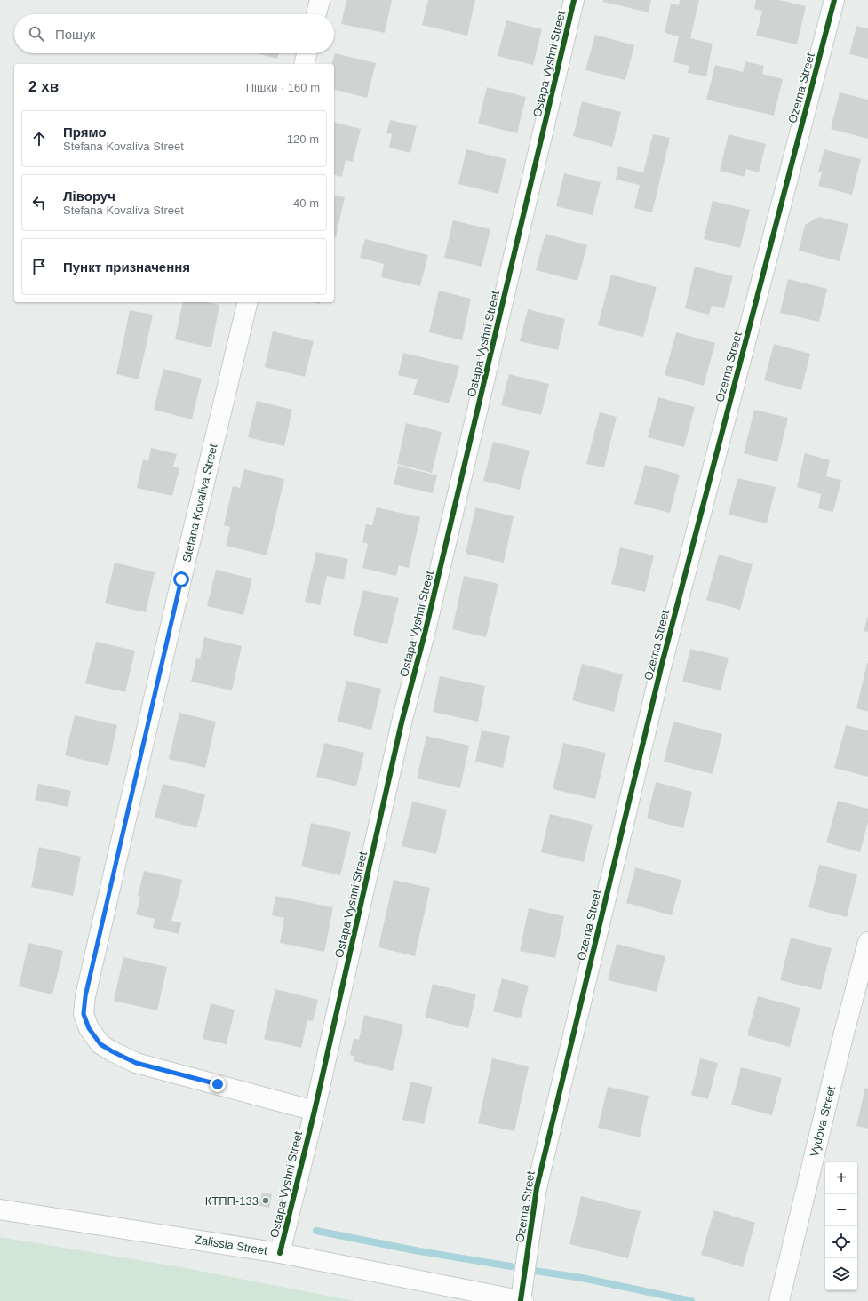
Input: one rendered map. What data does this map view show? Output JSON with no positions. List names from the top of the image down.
{
  "streets": {
    "street": [
      "Ostapa Vyshni Street",
      "Ozerna Street",
      "Stefana Kovaliva Street",
      "Vydova Street",
      "Zalissia Street"
    ]
  },
  "crossings": [
    ["Ostapa Vyshni Street", "Stefana Kovaliva Street"],
    ["Ostapa Vyshni Street", "Zalissia Street"],
    ["Ozerna Street", "Zalissia Street"]
  ],
  "places": ["КТПП-133"],
  "page": {
    "search": "Пошук",
    "heading": ["2 хв", "Пішки · 160 m"],
    "list": [
      ["Прямо", "Stefana Kovaliva Street", "120 m"],
      ["Ліворуч", "Stefana Kovaliva Street", "40 m"],
      "Пункт призначення"
    ],
    "map_buttons": ["+", "−"]
  }
}
